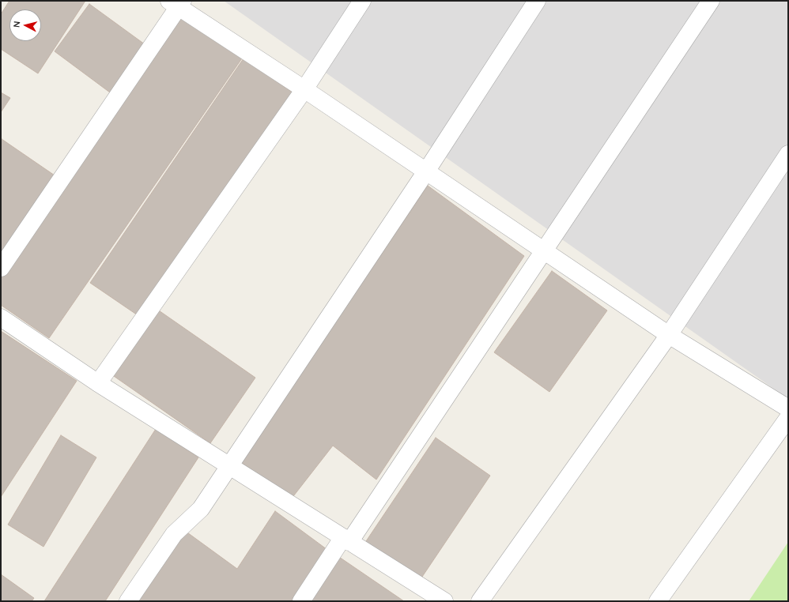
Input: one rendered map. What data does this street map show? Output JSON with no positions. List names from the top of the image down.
{
  "north": "left"
}
